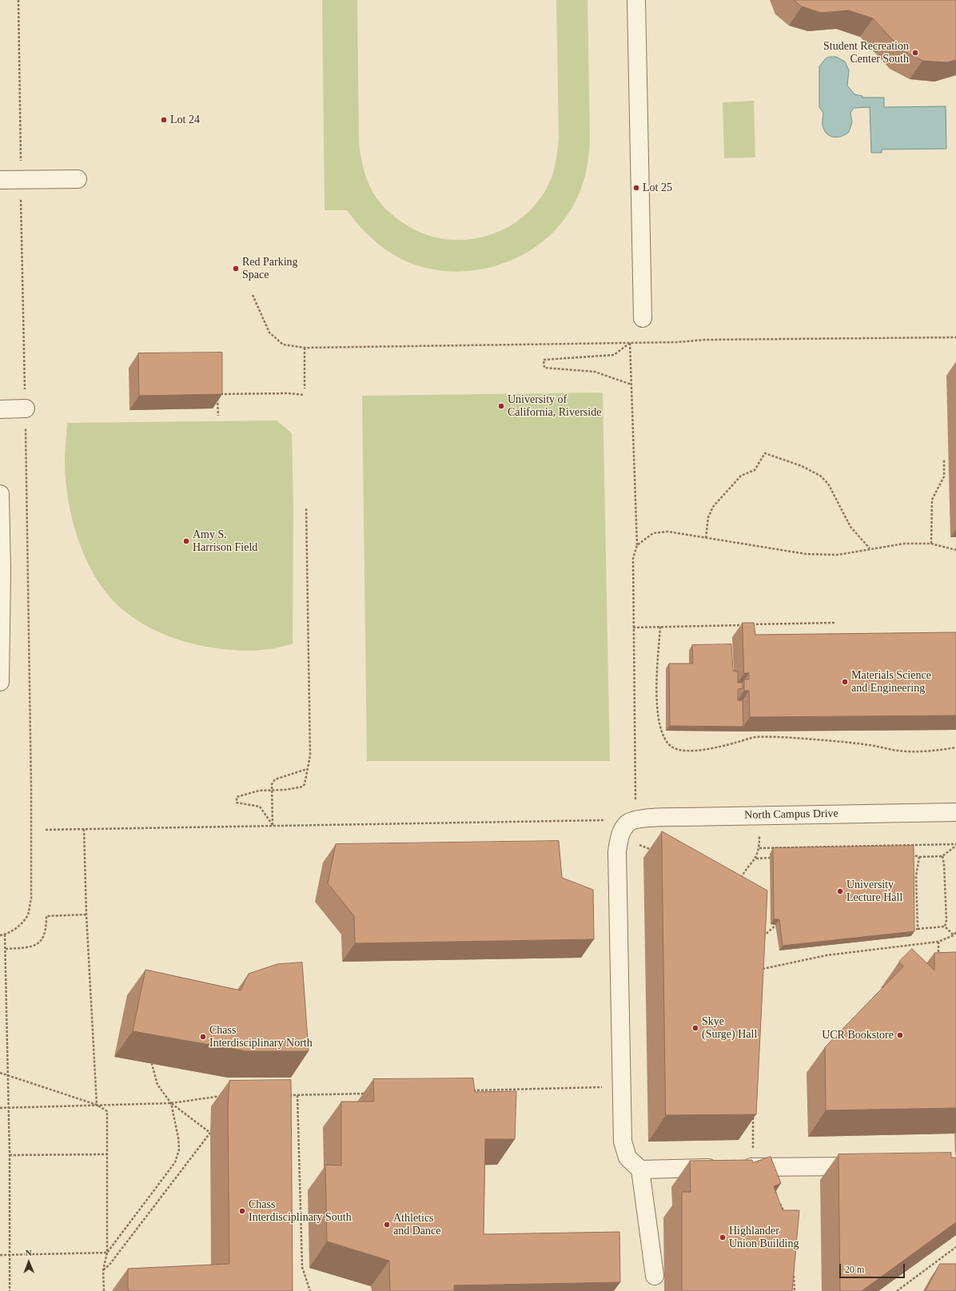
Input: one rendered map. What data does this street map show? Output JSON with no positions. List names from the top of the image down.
{
  "streets": {
    "street": ["North Campus Drive"]
  },
  "places": [
    "Student Recreation Center South",
    "Lot 24",
    "Lot 25",
    "Red Parking Space",
    "University of California, Riverside",
    "Amy S. Harrison Field",
    "Materials Science and Engineering",
    "University Lecture Hall",
    "Skye (Surge) Hall",
    "UCR Bookstore",
    "Chass Interdisciplinary North",
    "Chass Interdisciplinary South",
    "Athletics and Dance",
    "Highlander Union Building"
  ],
  "scale_bar": "20 m",
  "north": "top"
}
